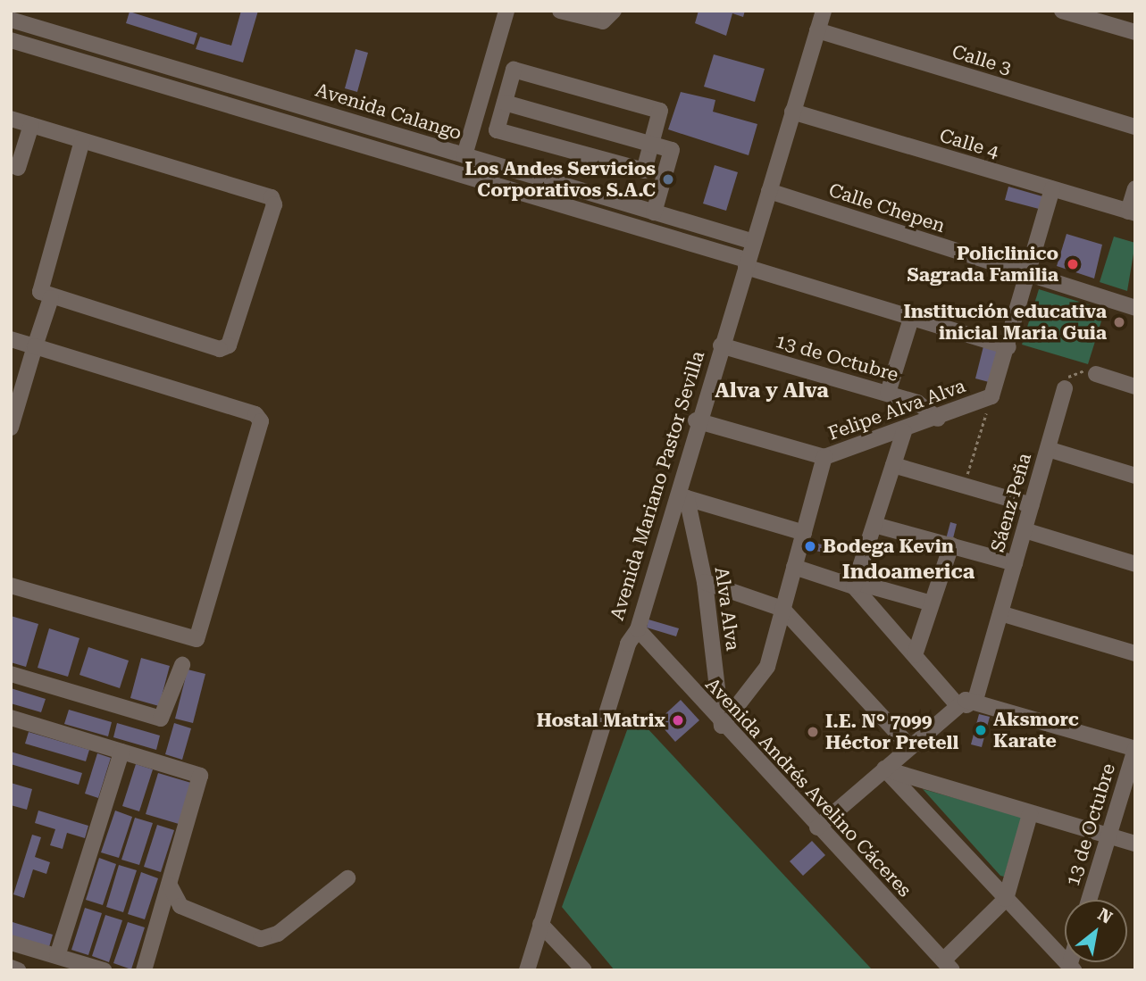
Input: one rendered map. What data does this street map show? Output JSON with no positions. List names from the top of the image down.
{
  "streets": {
    "street": [
      "Calle 3",
      "Avenida Calango",
      "Calle 4",
      "Calle Chepen",
      "13 de Octubre",
      "Felipe Alva Alva",
      "Avenida Mariano Pastor Sevilla",
      "Sáenz Peña",
      "Alva Alva",
      "Avenida Andrés Avelino Cáceres"
    ]
  },
  "crossings": [
    ["Calle 3", "Avenida Mariano Pastor Sevilla"],
    ["Avenida Calango", "Avenida Mariano Pastor Sevilla"],
    ["Calle 4", "Felipe Alva Alva"],
    ["Calle 4", "Avenida Mariano Pastor Sevilla"],
    ["Calle Chepen", "Felipe Alva Alva"],
    ["Calle Chepen", "Avenida Mariano Pastor Sevilla"],
    ["13 de Octubre", "Felipe Alva Alva"],
    ["13 de Octubre", "Avenida Mariano Pastor Sevilla"],
    ["Avenida Mariano Pastor Sevilla", "Alva Alva"],
    ["Avenida Mariano Pastor Sevilla", "Avenida Andrés Avelino Cáceres"],
    ["Alva Alva", "Avenida Andrés Avelino Cáceres"]
  ],
  "districts": ["Alva y Alva", "Indoamerica"],
  "places": [
    "Los Andes Servicios Corporativos S.A.C",
    "Policlinico Sagrada Familia",
    "Institución educativa inicial Maria Guia",
    "Bodega Kevin",
    "Hostal Matrix",
    "Aksmorc Karate",
    "I.E. N° 7099 Héctor Pretell"
  ],
  "north": "top right"
}
